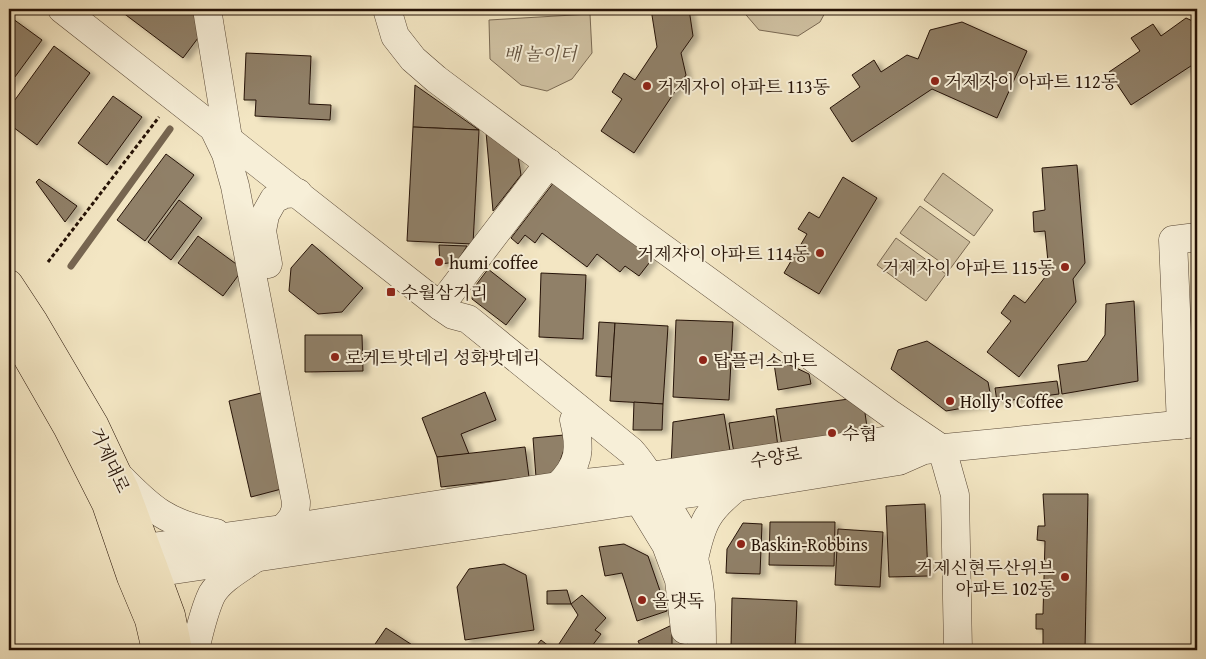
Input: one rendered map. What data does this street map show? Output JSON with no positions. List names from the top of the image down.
{
  "streets": {
    "main road": ["거제대로"],
    "street": ["수양로"]
  },
  "parks": ["배 놀이터"],
  "places": {
    "other": [
      "거제자이 아파트 112동",
      "거제자이 아파트 113동",
      "거제자이 아파트 114동",
      "humi coffee",
      "거제자이 아파트 115동",
      "로케트밧데리 성화밧데리",
      "탑플러스마트",
      "Holly's Coffee",
      "수협",
      "Baskin-Robbins",
      "거제신현두산위브 아파트 102동",
      "올댓독"
    ],
    "transit": ["수월삼거리"]
  }
}
